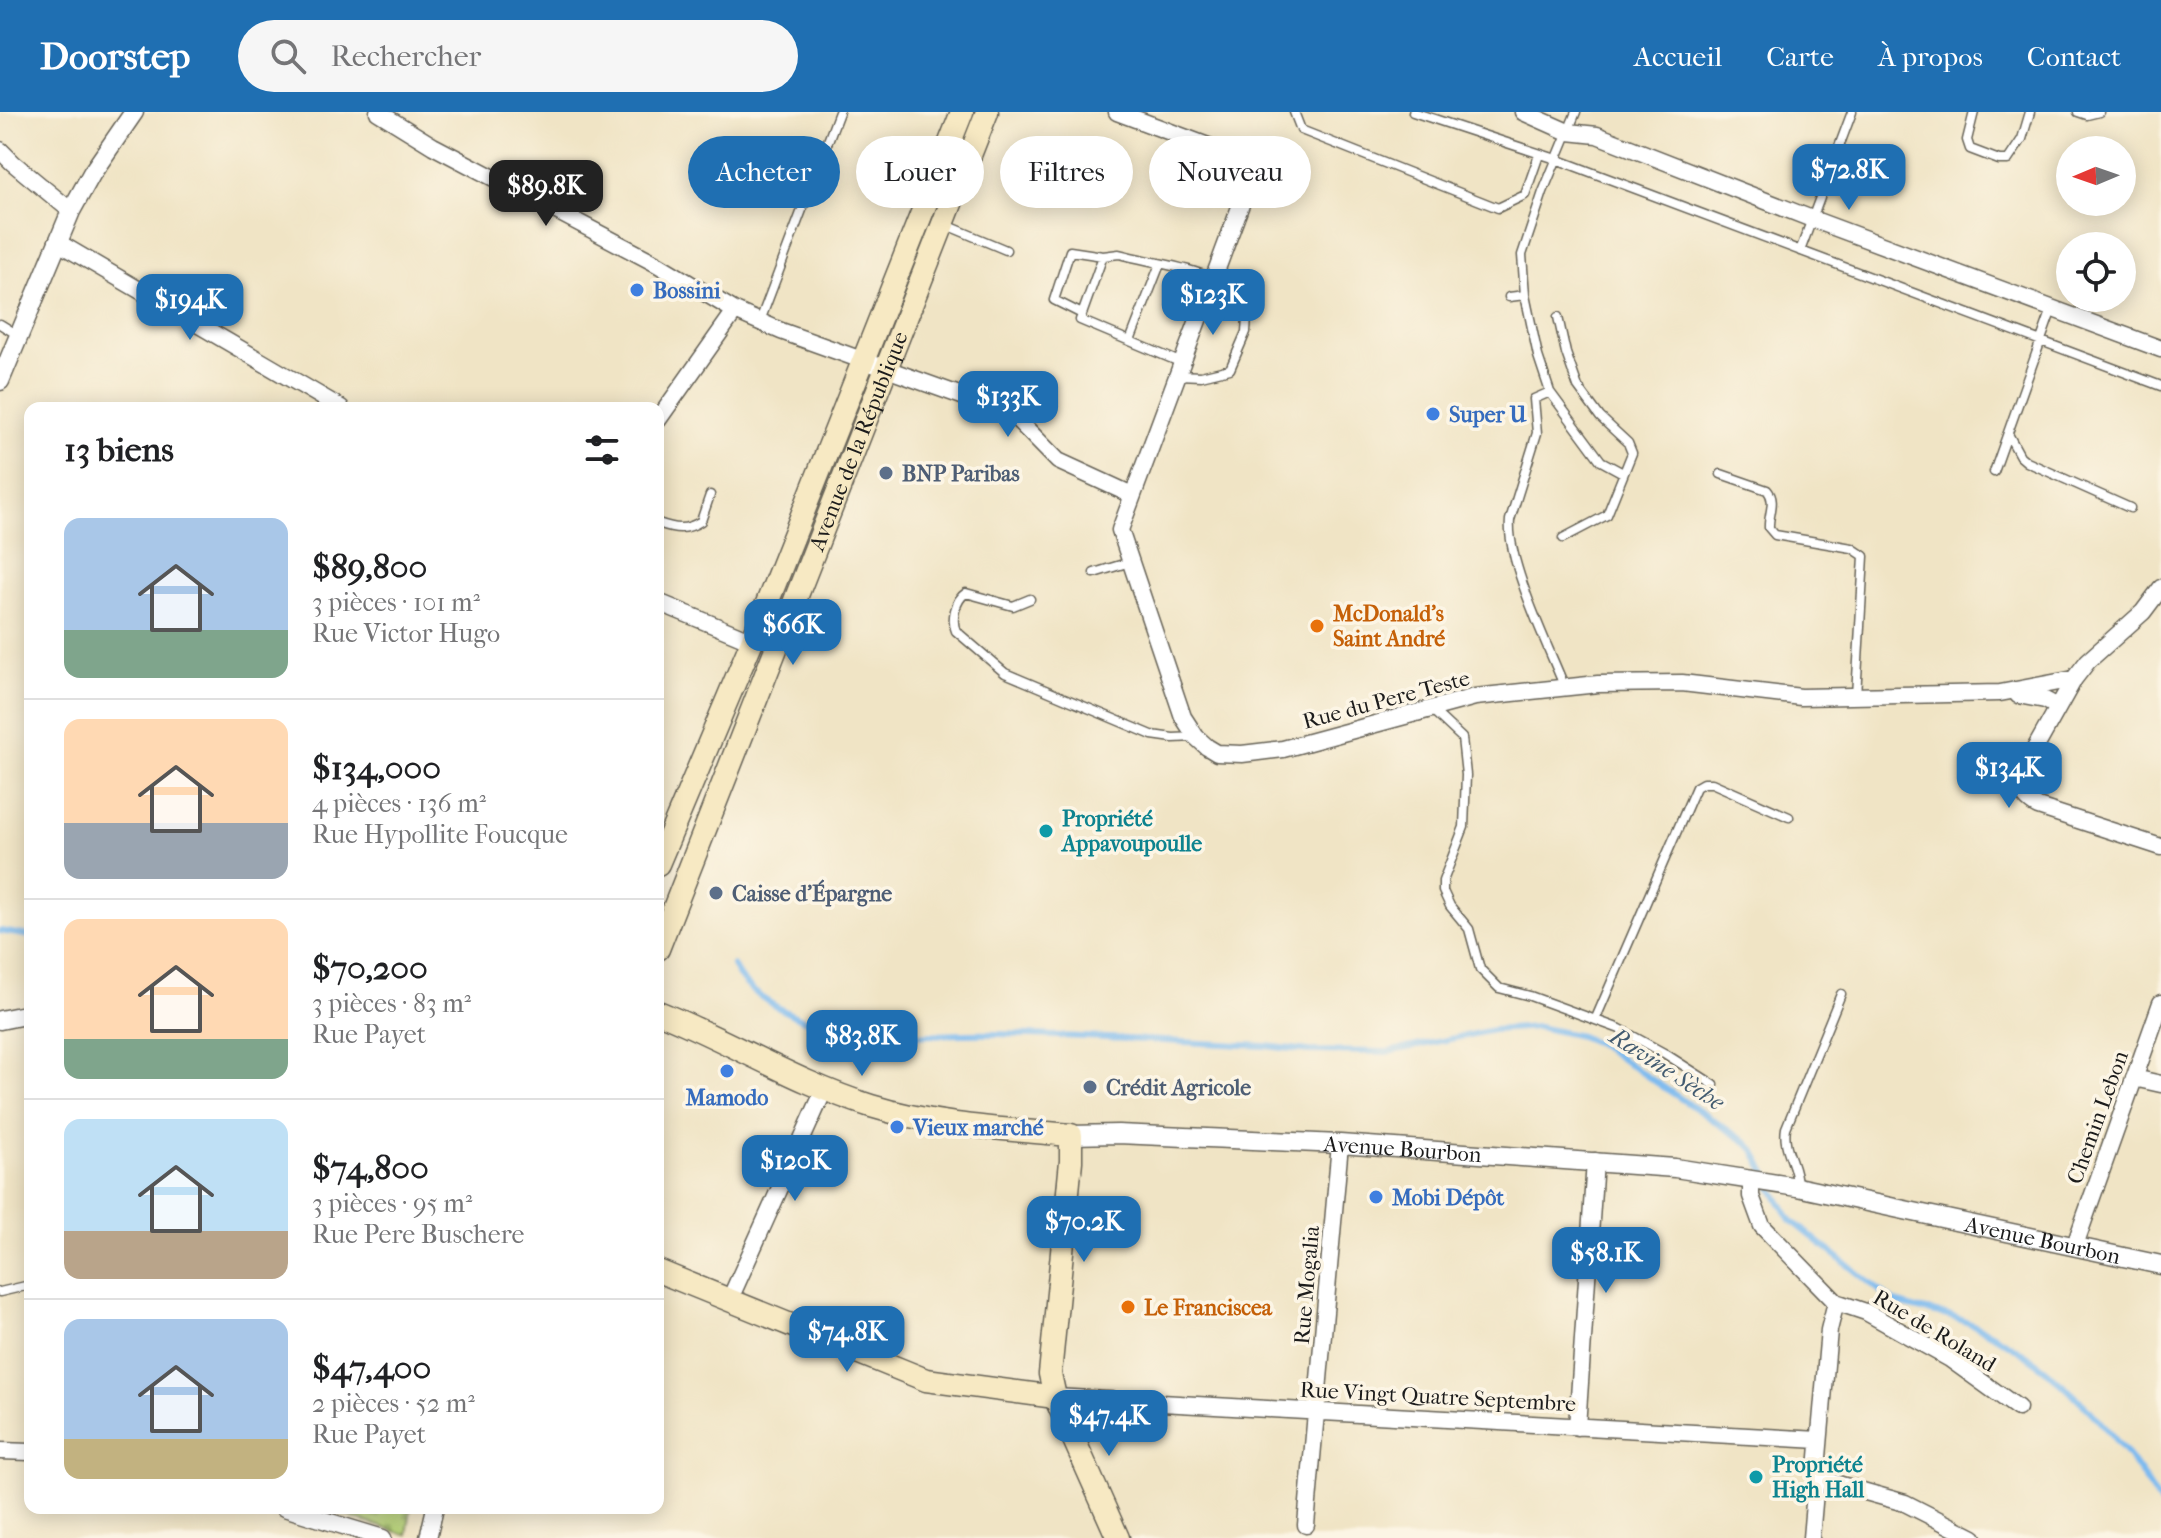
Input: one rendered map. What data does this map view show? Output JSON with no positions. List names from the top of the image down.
{
  "streets": {
    "main road": ["Avenue de la République", "Avenue Bourbon"],
    "street": [
      "Rue du Pere Teste",
      "Chemin Lebon",
      "Rue Mogalia",
      "Rue de Roland",
      "Rue Vingt Quatre Septembre"
    ]
  },
  "crossings": [
    ["Chemin Lebon", "Avenue Bourbon"],
    ["Avenue Bourbon", "Rue Mogalia"],
    ["Avenue Bourbon", "Rue de Roland"],
    ["Rue Mogalia", "Rue Vingt Quatre Septembre"]
  ],
  "water": ["Ravine Sèche"],
  "places": [
    "Bossini",
    "Super U",
    "BNP Paribas",
    "McDonald's Saint André",
    "Propriété Appavoupoulle",
    "Caisse d'Épargne",
    "Mamodo",
    "Crédit Agricole",
    "Vieux marché",
    "Mobi Dépôt",
    "Le Franciscea",
    "Propriété High Hall"
  ],
  "north": "left",
  "page": {
    "header": "Doorstep",
    "search": "Rechercher",
    "nav": [
      "Accueil",
      "Carte",
      "À propos",
      "Contact"
    ],
    "chip": [
      "Acheter",
      "Louer",
      "Filtres",
      "Nouveau"
    ],
    "price": [
      "$72.8K",
      "$89.8K",
      "$123K",
      "$194K",
      "$133K",
      "$66K",
      "$134K",
      "$83.8K",
      "$120K",
      "$70.2K",
      "$58.1K",
      "$74.8K",
      "$47.4K"
    ],
    "heading": "13 biens",
    "list": [
      {
        "name": "$89,800",
        "note": "3 pièces · 101 m² · Rue Victor Hugo"
      },
      {
        "name": "$134,000",
        "note": "4 pièces · 136 m² · Rue Hypollite Foucque"
      },
      {
        "name": "$70,200",
        "note": "3 pièces · 83 m² · Rue Payet"
      },
      {
        "name": "$74,800",
        "note": "3 pièces · 95 m² · Rue Pere Buschere"
      },
      {
        "name": "$47,400",
        "note": "2 pièces · 52 m² · Rue Payet"
      }
    ]
  }
}
